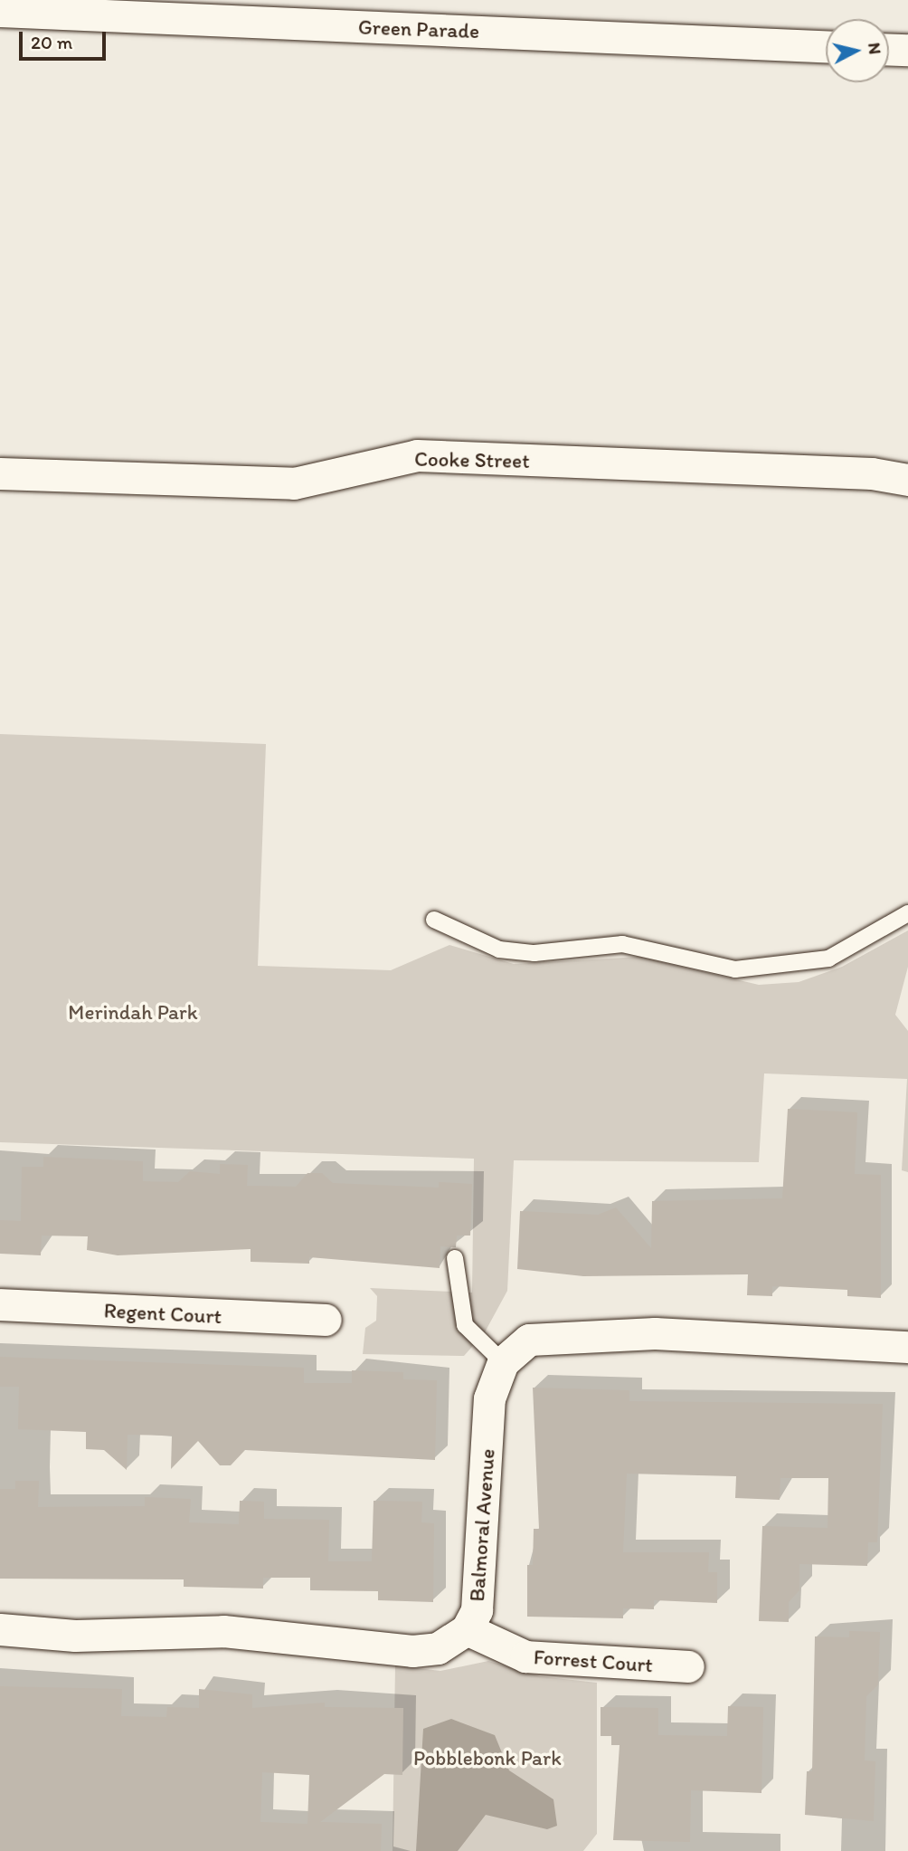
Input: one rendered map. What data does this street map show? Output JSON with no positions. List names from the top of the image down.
{
  "streets": {
    "street": [
      "Green Parade",
      "Cooke Street",
      "Regent Court",
      "Balmoral Avenue",
      "Forrest Court"
    ]
  },
  "crossings": [
    ["Balmoral Avenue", "Forrest Court"]
  ],
  "parks": ["Merindah Park", "Pobblebonk Park"],
  "scale_bar": "20 m",
  "north": "right"
}
